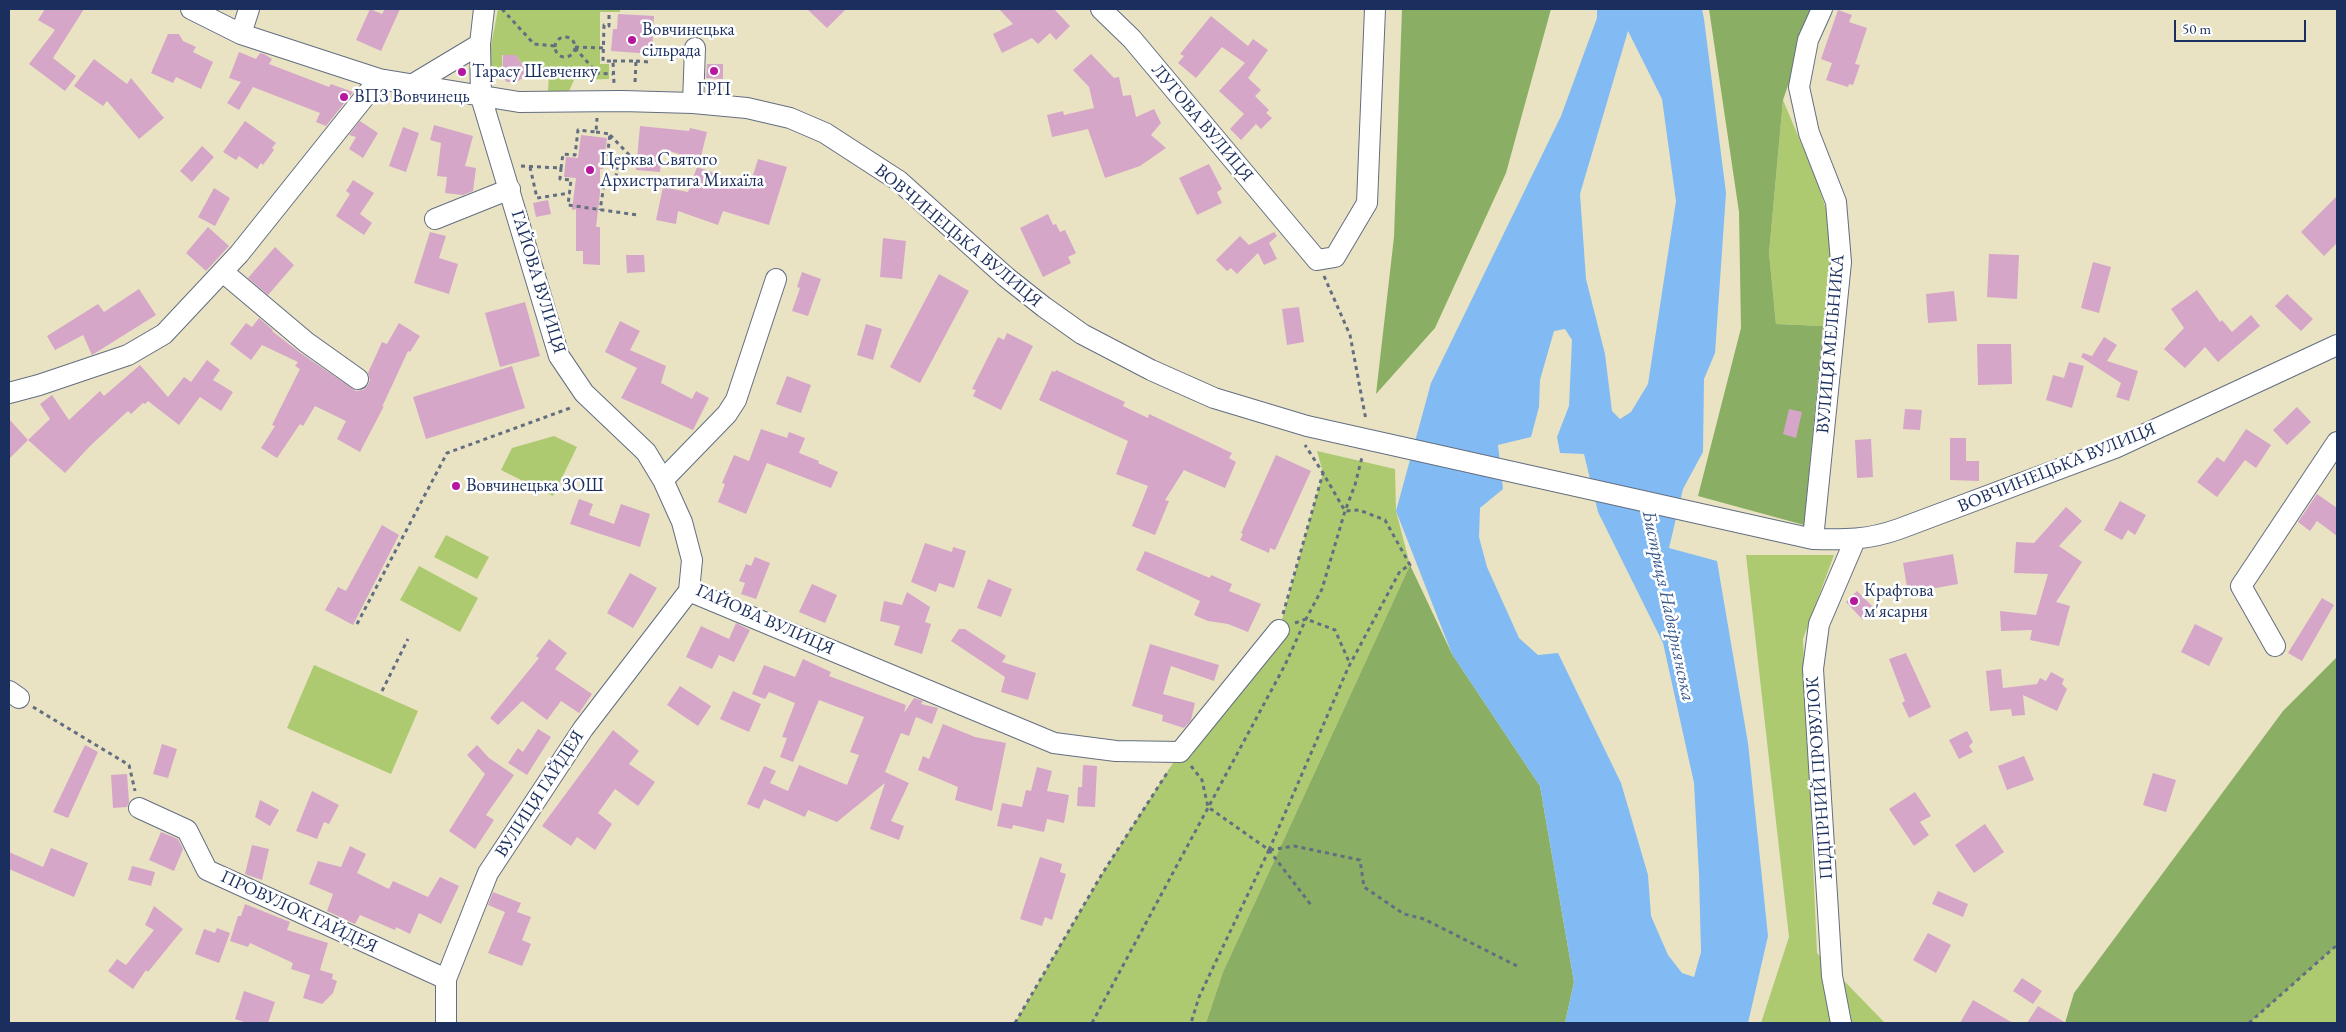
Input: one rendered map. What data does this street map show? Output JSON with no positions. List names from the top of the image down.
{
  "streets": {
    "street": [
      "ЛУГОВА ВУЛИЦЯ",
      "ВОВЧИНЕЦЬКА ВУЛИЦЯ",
      "ГАЙОВА ВУЛИЦЯ",
      "ВУЛИЦЯ МЕЛЬНИКА",
      "ПІДГІРНИЙ ПРОВУЛОК",
      "ВУЛИЦЯ ГАЙДЕЯ",
      "ПРОВУЛОК ГАЙДЕЯ"
    ]
  },
  "crossings": [
    ["ВОВЧИНЕЦЬКА ВУЛИЦЯ", "ГАЙОВА ВУЛИЦЯ"],
    ["ВОВЧИНЕЦЬКА ВУЛИЦЯ", "ВУЛИЦЯ МЕЛЬНИКА"],
    ["ВОВЧИНЕЦЬКА ВУЛИЦЯ", "ПІДГІРНИЙ ПРОВУЛОК"],
    ["ГАЙОВА ВУЛИЦЯ", "ВУЛИЦЯ ГАЙДЕЯ"],
    ["ВУЛИЦЯ ГАЙДЕЯ", "ПРОВУЛОК ГАЙДЕЯ"]
  ],
  "water": ["Бистриця Надвірнянська"],
  "places": [
    "Вовчинецька сільрада",
    "ГРП",
    "Тарасу Шевченку",
    "ВПЗ Вовчинець",
    "Церква Святого Архистратига Михаїла",
    "Вовчинецька ЗОШ",
    "Крафтова м'ясарня"
  ],
  "scale_bar": "50 m"
}
